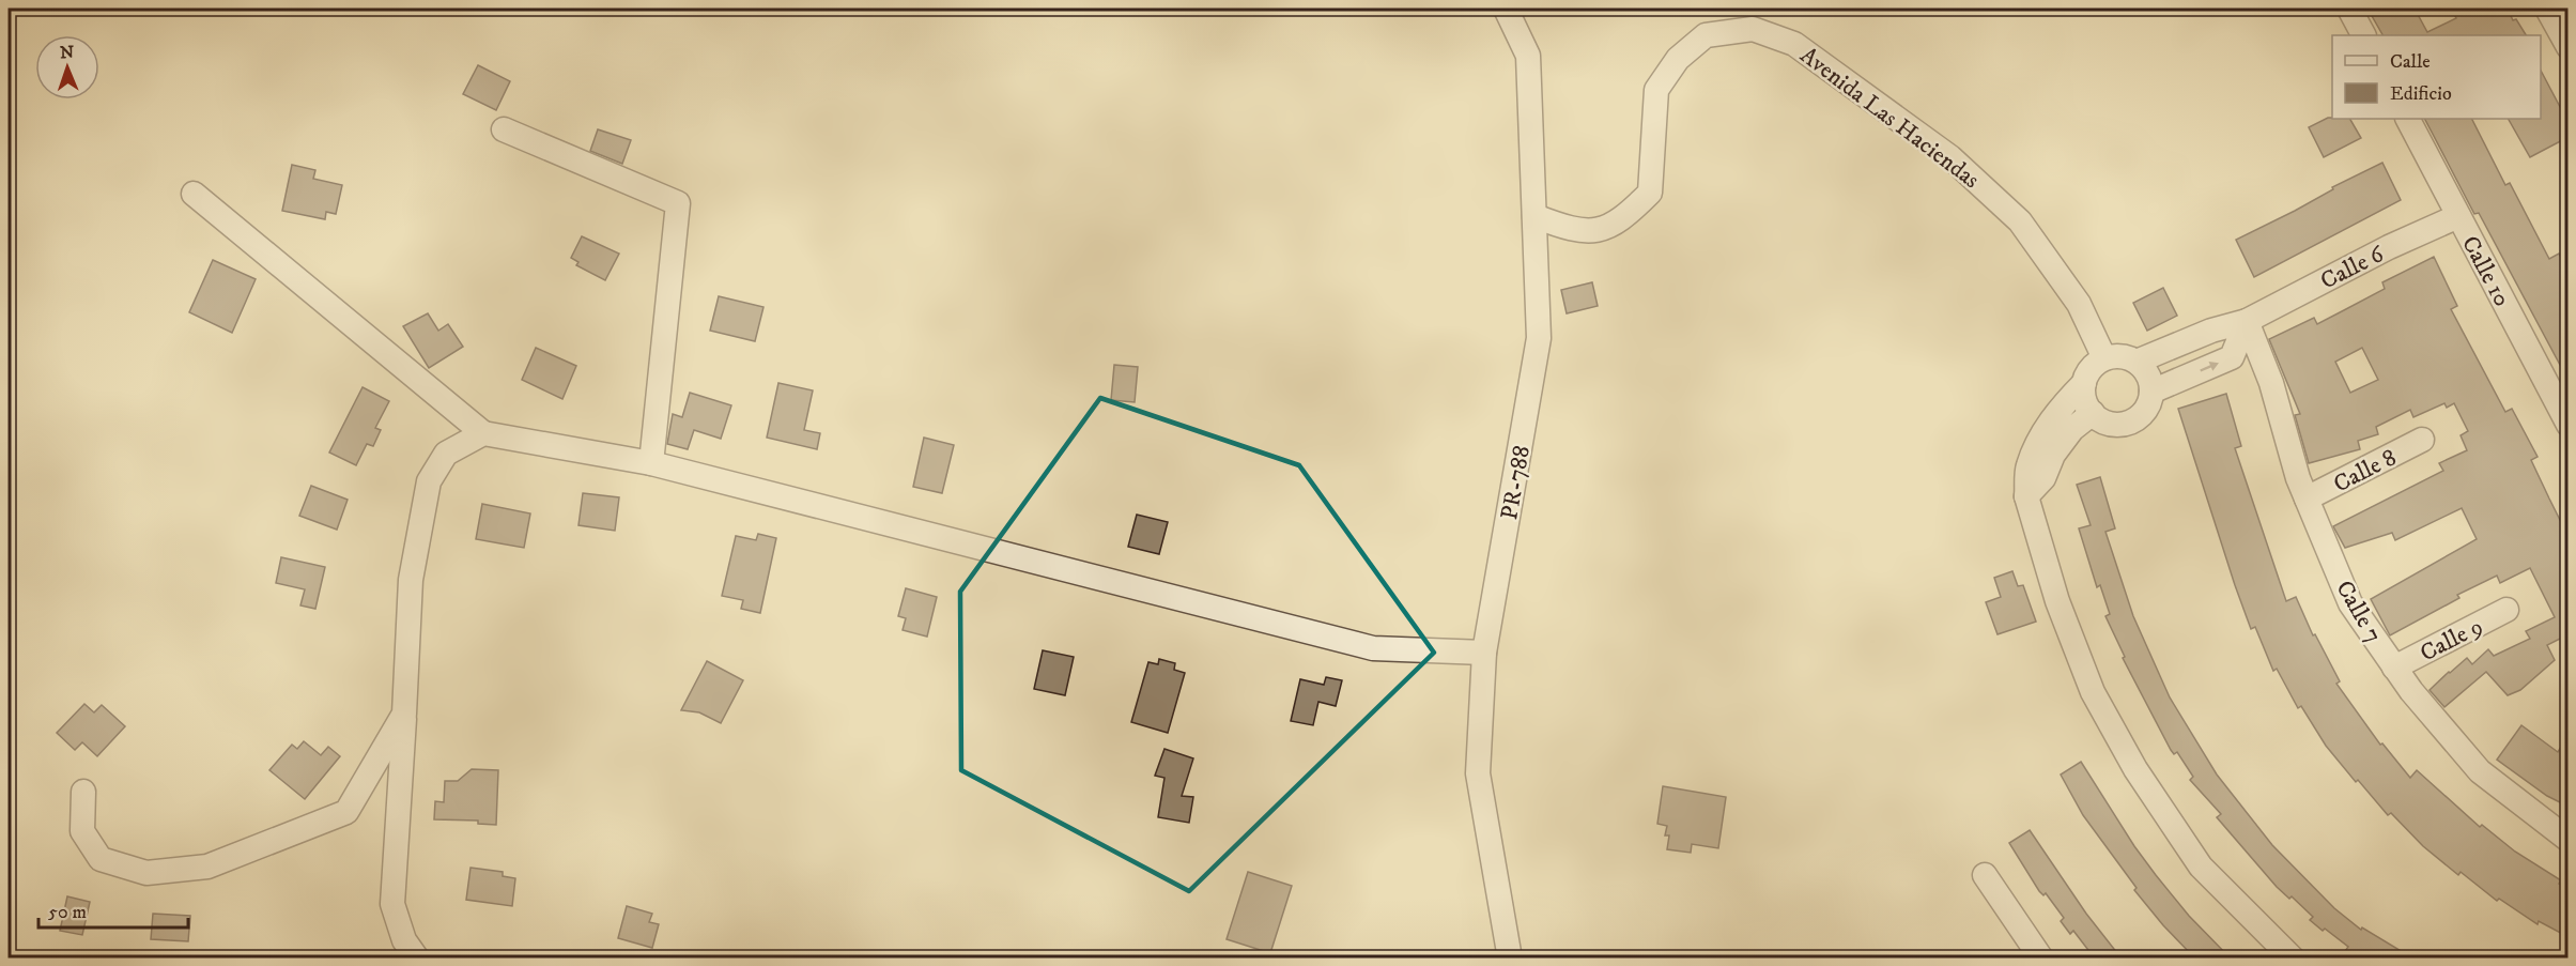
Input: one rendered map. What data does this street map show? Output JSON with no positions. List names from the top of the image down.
{
  "streets": {
    "street": [
      "Avenida Las Haciendas",
      "Calle 6",
      "Calle 10",
      "Calle 8",
      "PR-788",
      "Calle 7",
      "Calle 9"
    ]
  },
  "crossings": [
    ["Avenida Las Haciendas", "Calle 6"],
    ["Avenida Las Haciendas", "PR-788"],
    ["Calle 6", "Calle 10"],
    ["Calle 6", "Calle 7"],
    ["Calle 8", "Calle 7"],
    ["Calle 7", "Calle 9"]
  ],
  "legend": ["Calle", "Edificio"],
  "scale_bar": "50 m",
  "north": "top"
}
